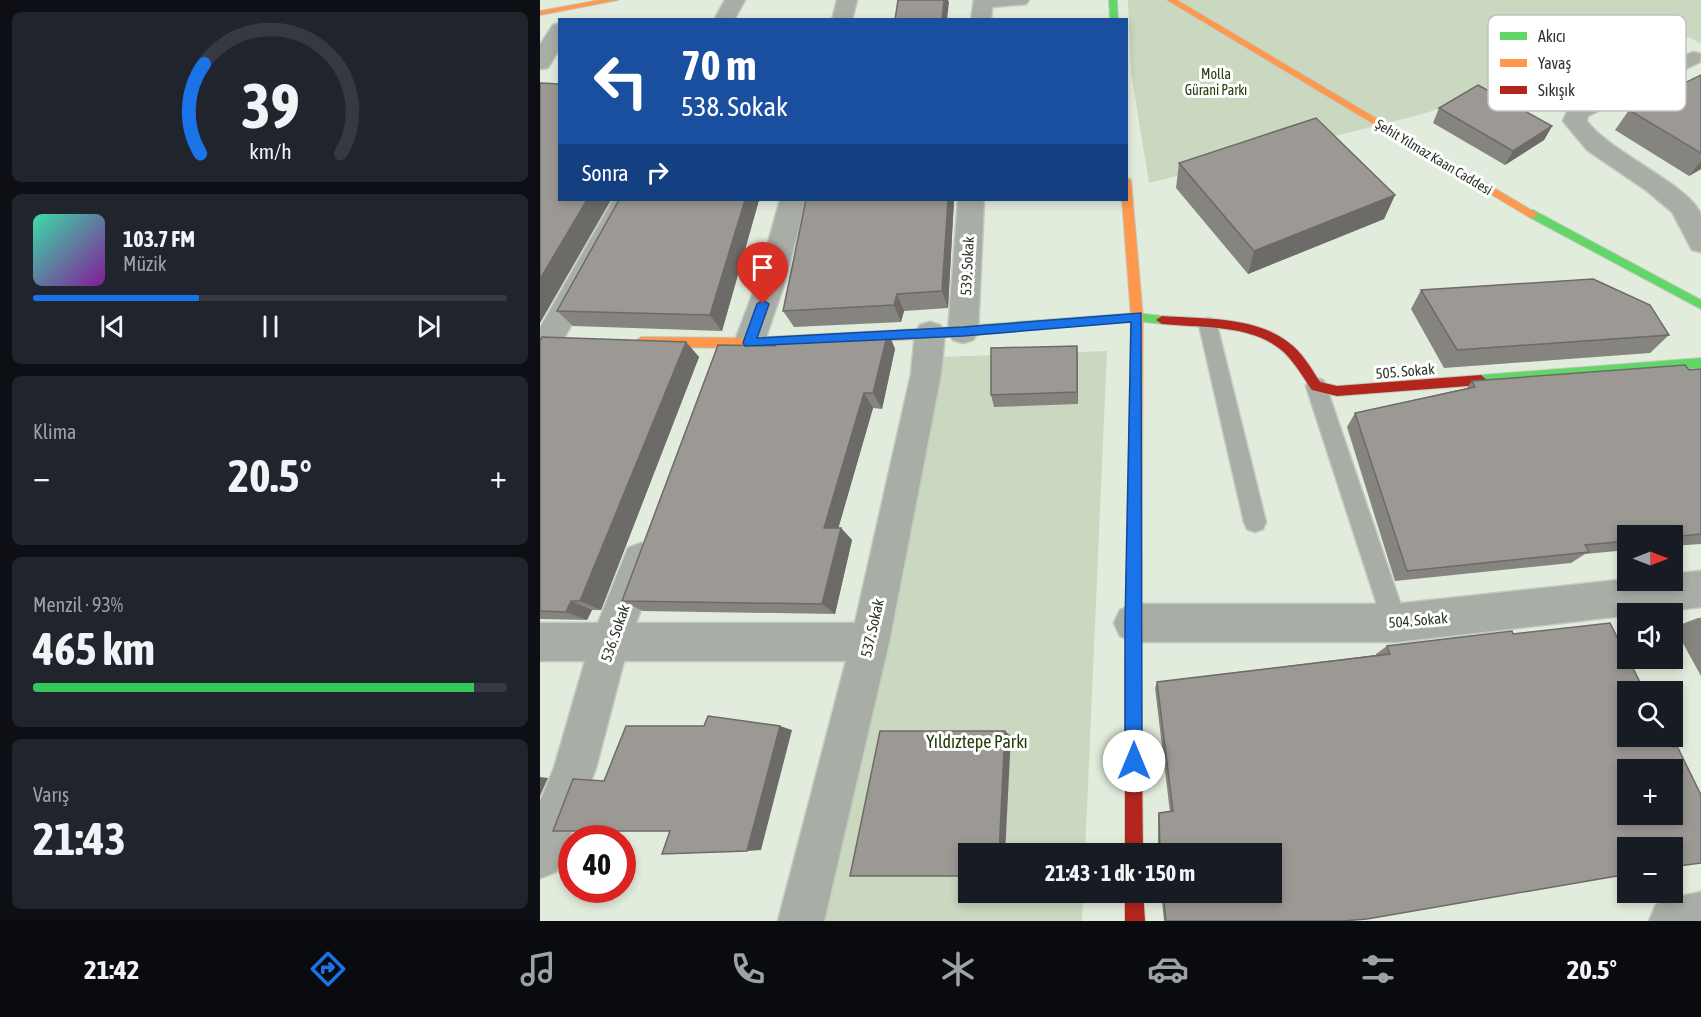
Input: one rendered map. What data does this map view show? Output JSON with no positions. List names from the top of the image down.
{
  "streets": {
    "street": [
      "Şehit Yılmaz Kaan Caddesi",
      "539. Sokak",
      "505. Sokak",
      "504. Sokak",
      "537. Sokak",
      "536. Sokak"
    ]
  },
  "crossings": [
    ["539. Sokak", "537. Sokak"]
  ],
  "parks": ["Molla Gürani Parkı", "Yıldıztepe Parkı"],
  "legend": ["Akıcı", "Yavaş", "Sıkışık"],
  "north": "right",
  "page": {
    "turn": ["70 m", "538. Sokak"],
    "then": "Sonra",
    "song": ["103.7 FM", "Müzik"],
    "tile": [
      "Klima",
      ["Menzil · 93%", "465 km"],
      ["Varış", "21:43"]
    ],
    "heat": ["−", "20.5°", "+"],
    "map_buttons": ["+", "−"],
    "limit": "40",
    "trip": "21:43 · 1 dk · 150 m",
    "tabs": ["21:42", "20.5°"],
    "gauge": ["39", "km/h"]
  }
}
